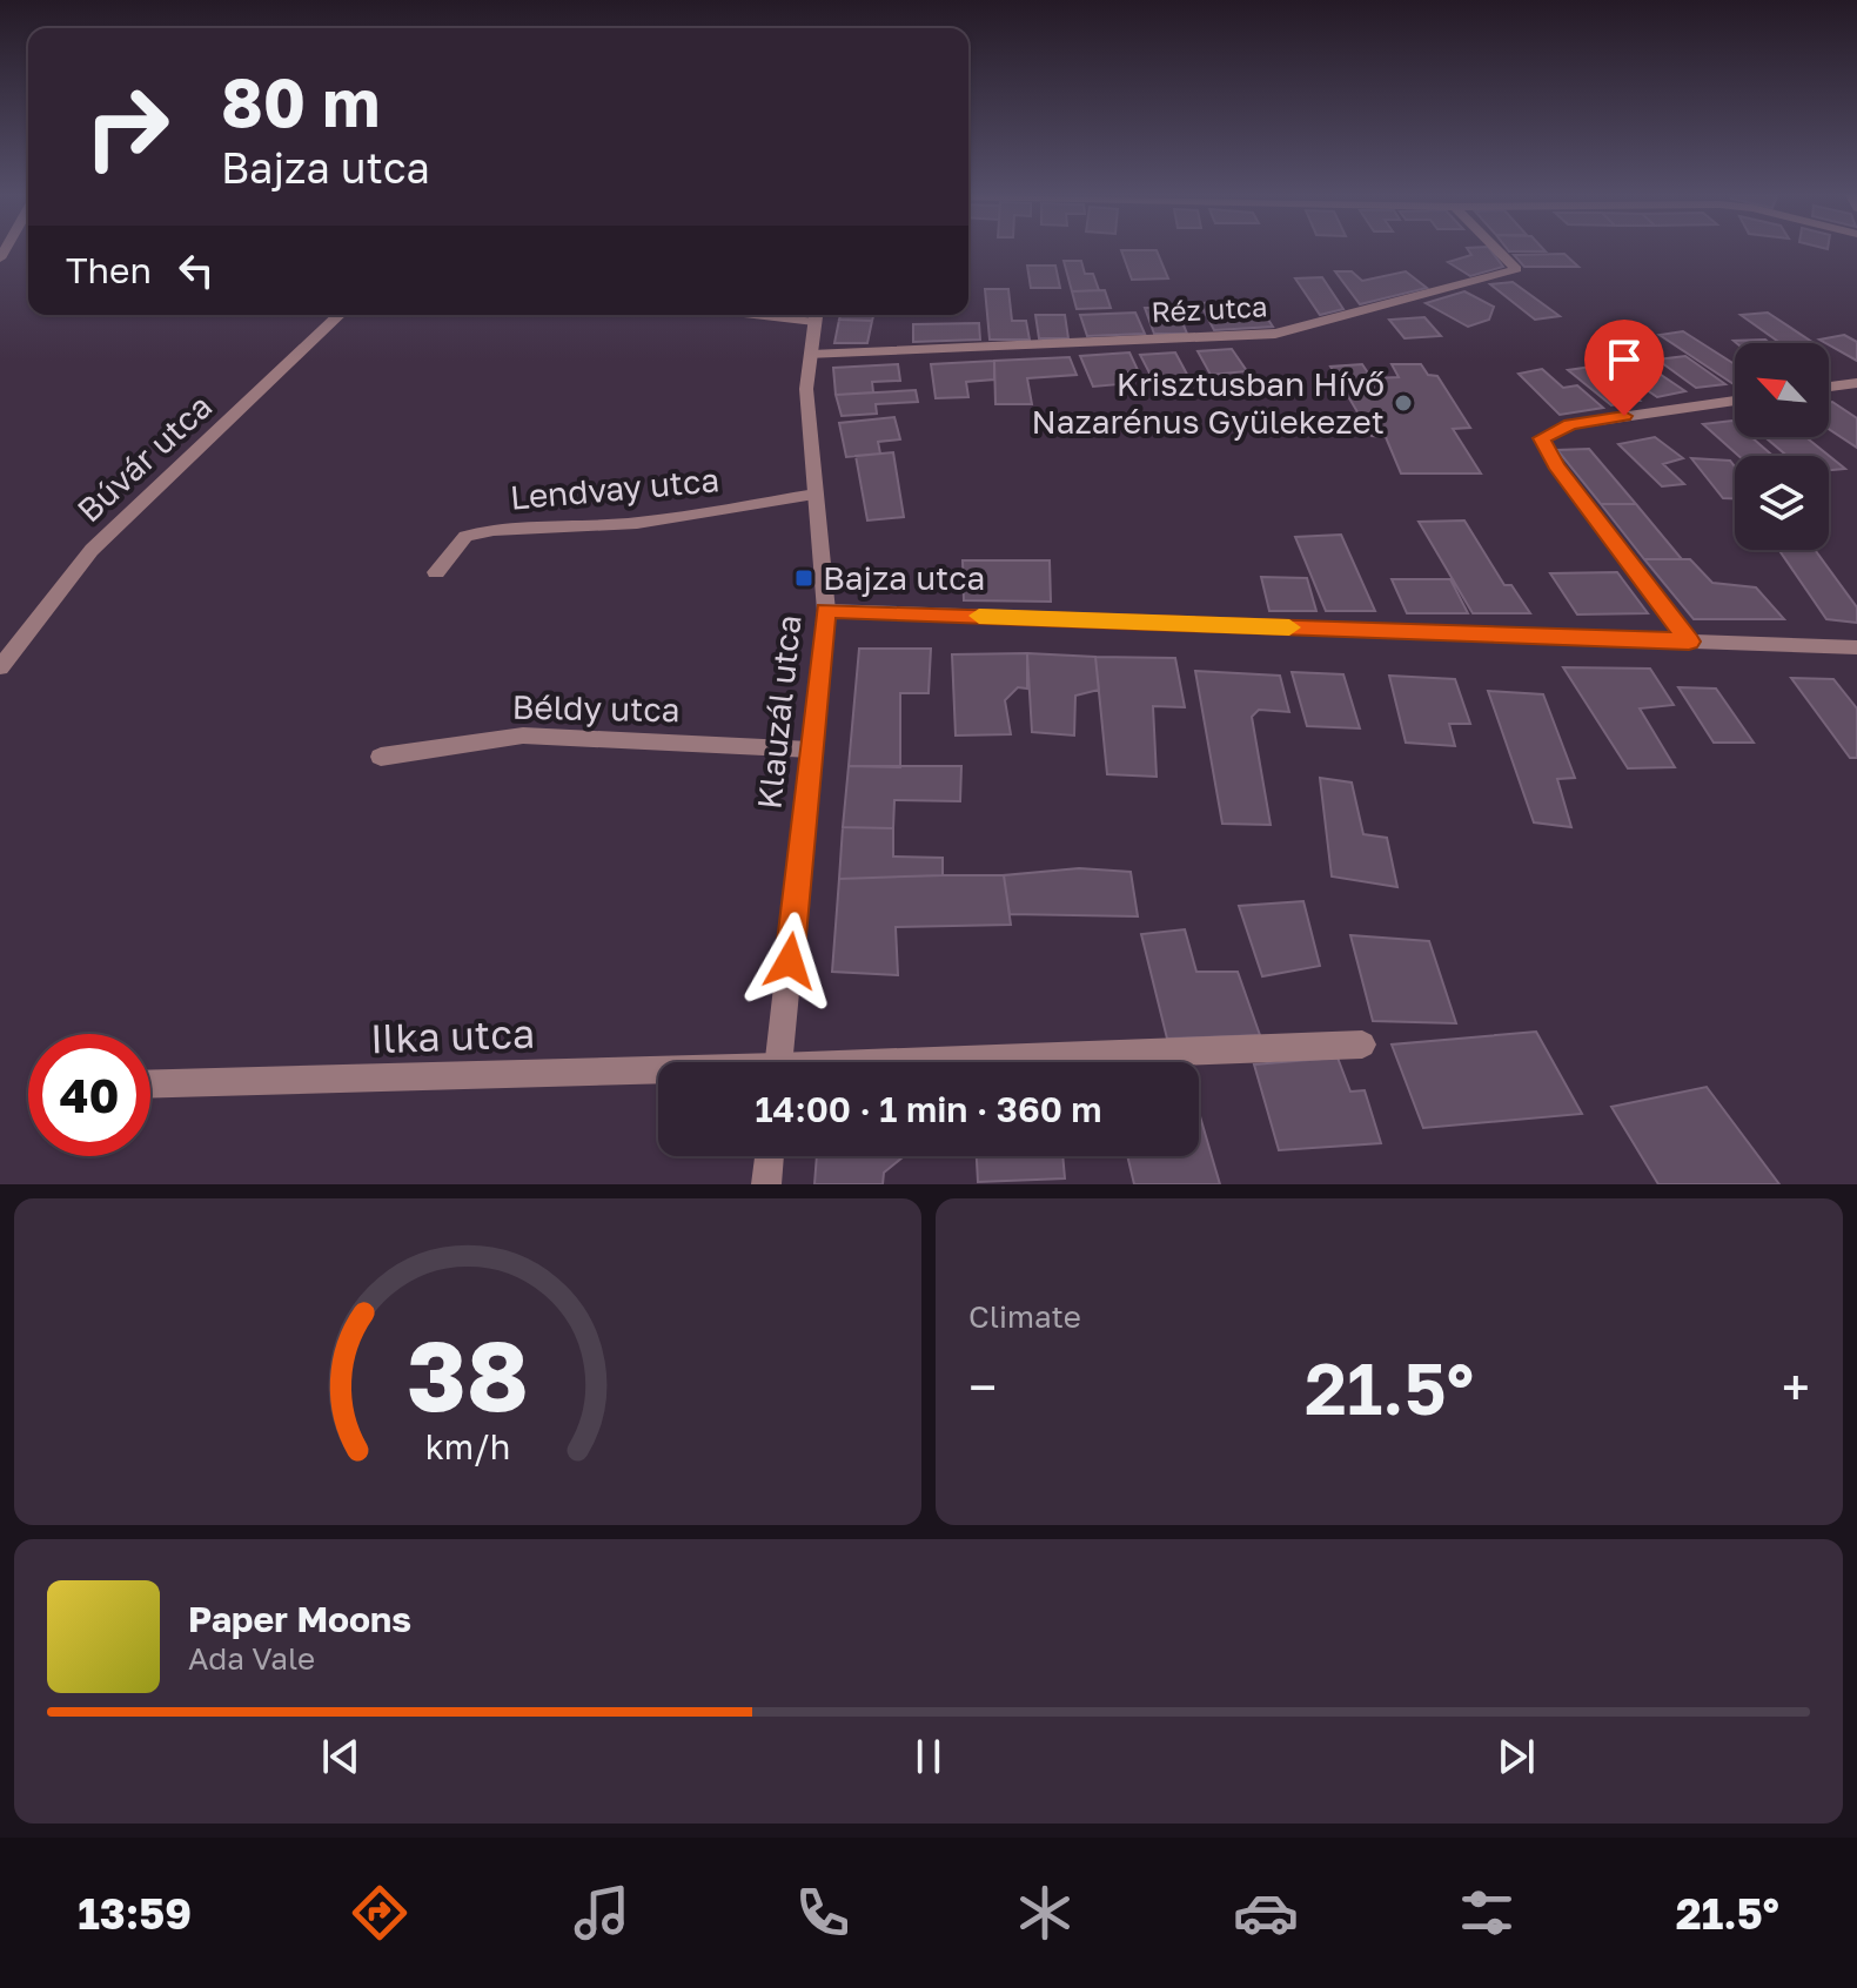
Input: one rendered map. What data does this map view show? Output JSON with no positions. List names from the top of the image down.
{
  "streets": {
    "street": [
      "Réz utca",
      "Búvár utca",
      "Lendvay utca",
      "Béldy utca",
      "Klauzál utca",
      "Ilka utca"
    ]
  },
  "crossings": [
    ["Réz utca", "Klauzál utca"],
    ["Lendvay utca", "Klauzál utca"],
    ["Béldy utca", "Klauzál utca"]
  ],
  "places": {
    "other": ["Krisztusban Hívő Nazarénus Gyülekezet"],
    "transit": ["Bajza utca"]
  },
  "north": "top left",
  "page": {
    "turn": ["80 m", "Bajza utca"],
    "then": "Then",
    "limit": "40",
    "trip": "14:00 · 1 min · 360 m",
    "tile": "Climate",
    "heat": ["−", "21.5°", "+"],
    "song": ["Paper Moons", "Ada Vale"],
    "tabs": ["13:59", "21.5°"],
    "gauge": ["38", "km/h"]
  }
}
